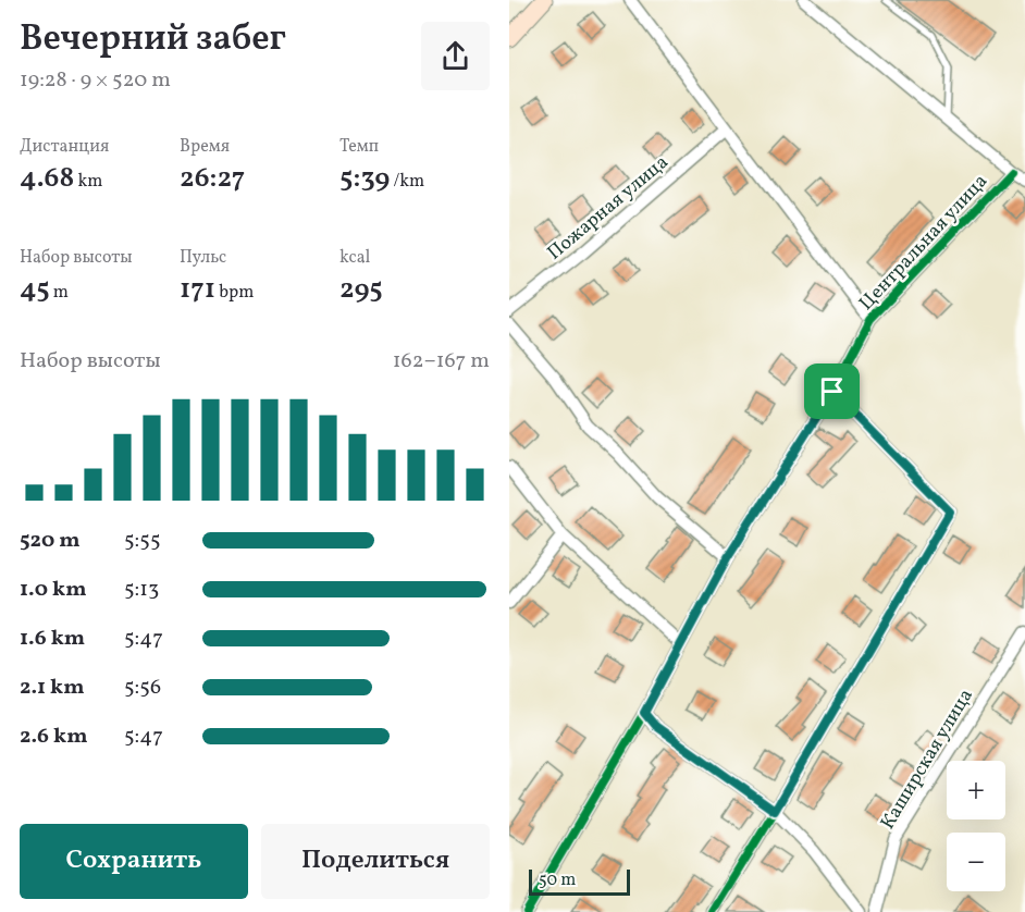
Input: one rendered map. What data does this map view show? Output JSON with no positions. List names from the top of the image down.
{
  "streets": {
    "street": ["Пожарная улица", "Центральная улица", "Каширская улица"]
  },
  "crossings": [
    ["Пожарная улица", "Центральная улица"]
  ],
  "scale_bar": "50 m",
  "page": {
    "heading": ["Вечерний забег", "19:28 · 9 × 520 m"],
    "stats": [
      ["Дистанция", "4.68 km"],
      ["Время", "26:27"],
      ["Темп", "5:39 /km"],
      ["Набор высоты", "45 m"],
      ["Пульс", "171 bpm"],
      ["kcal", "295"]
    ],
    "chart": ["Набор высоты", "162–167 m"],
    "list": [
      {
        "name": "520 m",
        "note": "5:55"
      },
      {
        "name": "1.0 km",
        "note": "5:13"
      },
      {
        "name": "1.6 km",
        "note": "5:47"
      },
      {
        "name": "2.1 km",
        "note": "5:56"
      },
      {
        "name": "2.6 km",
        "note": "5:47"
      }
    ],
    "map_buttons": ["+", "−"],
    "buttons": ["Сохранить", "Поделиться"],
    "scale": "50 m"
  }
}
